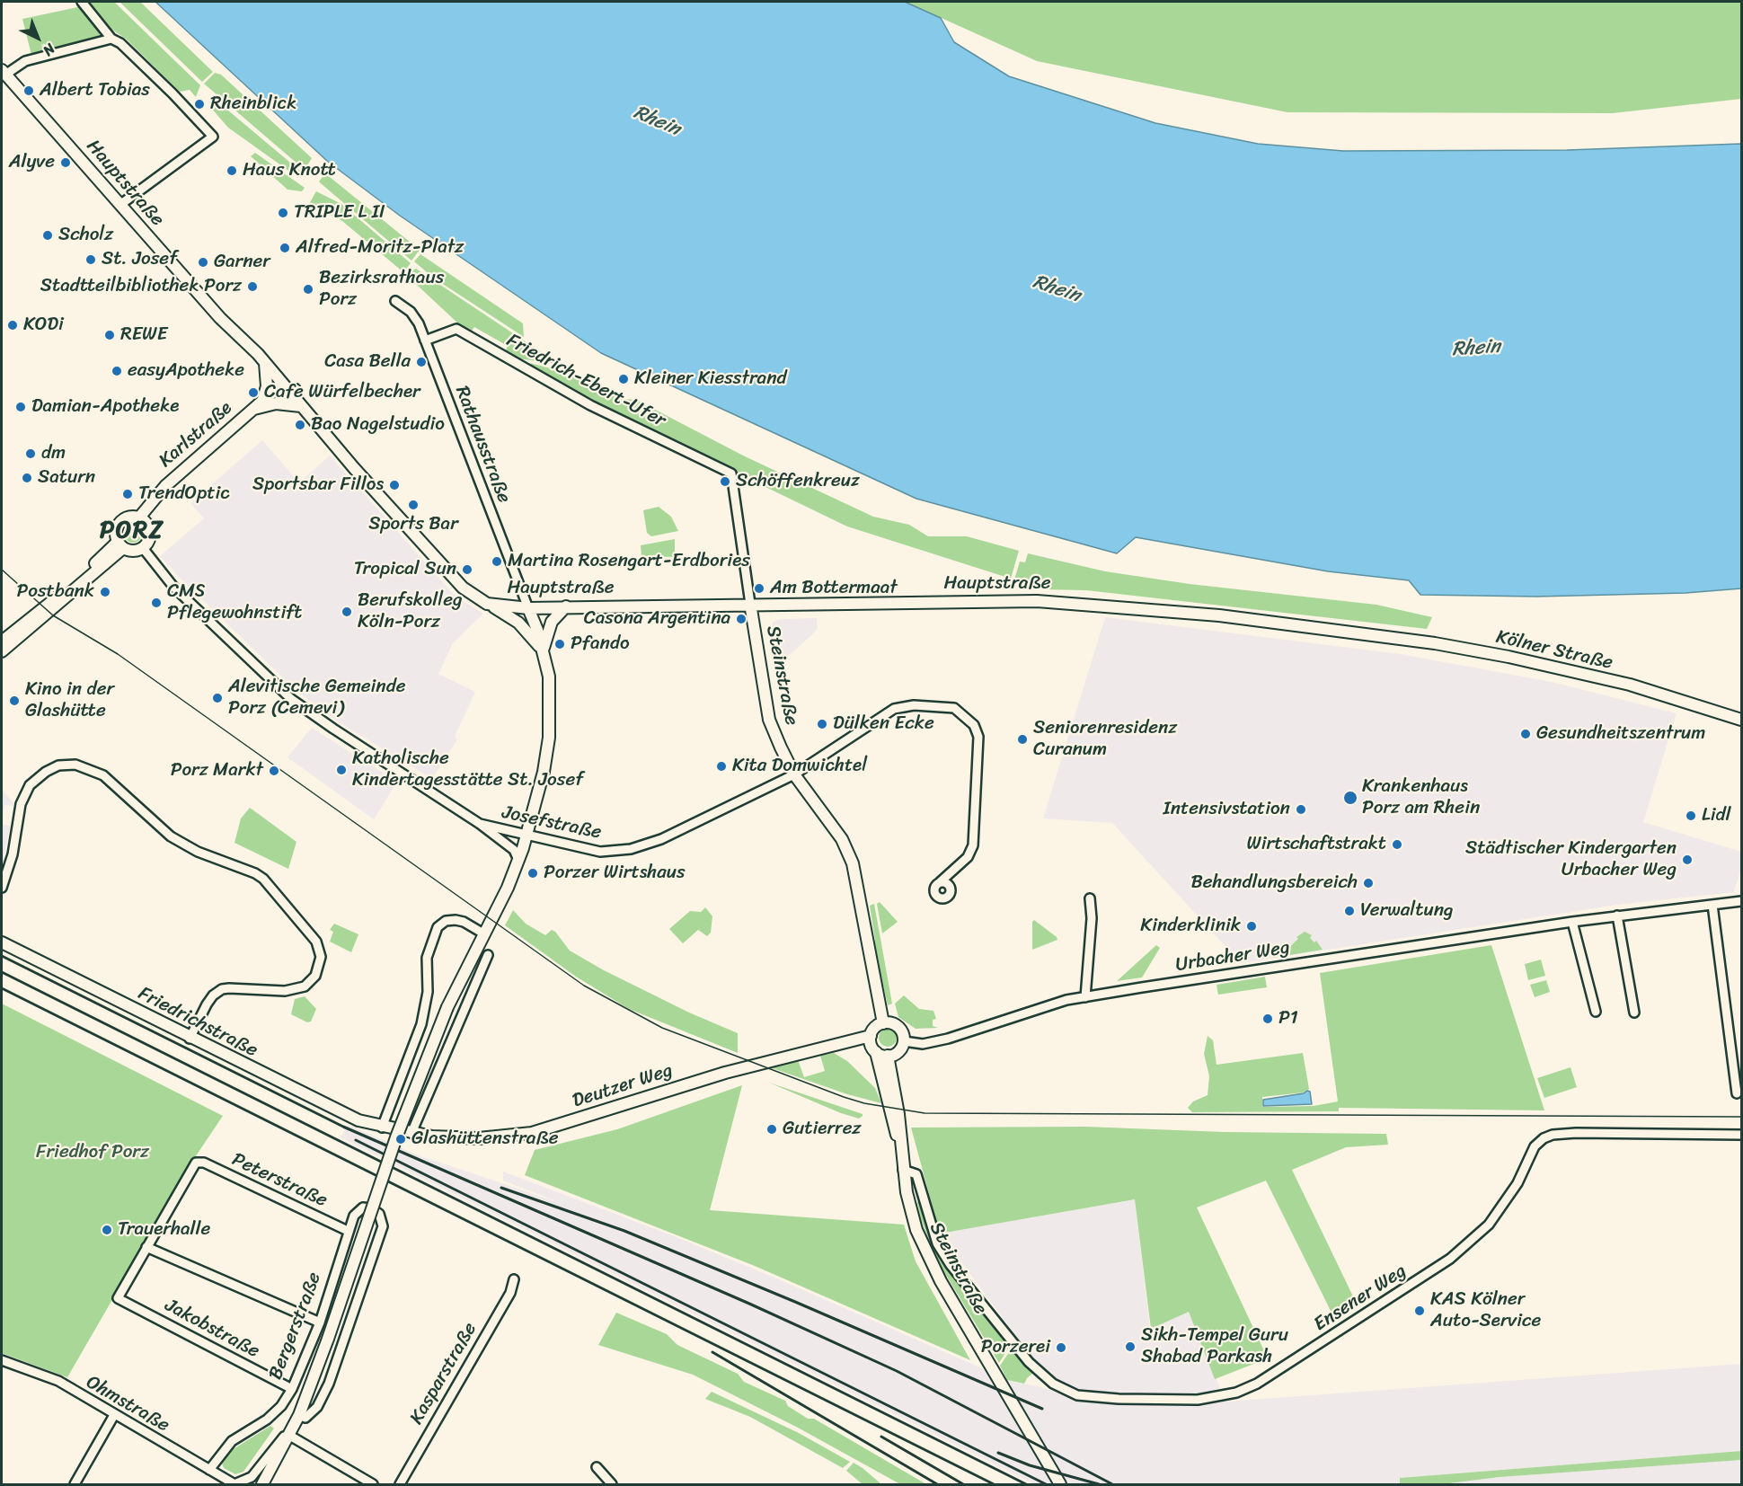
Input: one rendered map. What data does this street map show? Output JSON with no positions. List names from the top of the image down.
{
  "streets": {
    "main road": [
      "Hauptstraße",
      "Karlstraße",
      "Kölner Straße",
      "Steinstraße",
      "Friedrichstraße",
      "Deutzer Weg",
      "Bergerstraße"
    ],
    "street": [
      "Friedrich-Ebert-Ufer",
      "Rathausstraße",
      "Josefstraße",
      "Urbacher Weg",
      "Peterstraße",
      "Ensener Weg",
      "Jakobstraße",
      "Kasparstraße",
      "Ohmstraße"
    ]
  },
  "crossings": [
    ["Hauptstraße", "Karlstraße"],
    ["Hauptstraße", "Rathausstraße"],
    ["Hauptstraße", "Kölner Straße"],
    ["Hauptstraße", "Steinstraße"],
    ["Hauptstraße", "Bergerstraße"],
    ["Friedrich-Ebert-Ufer", "Rathausstraße"],
    ["Friedrich-Ebert-Ufer", "Steinstraße"],
    ["Karlstraße", "Josefstraße"],
    ["Rathausstraße", "Bergerstraße"],
    ["Steinstraße", "Josefstraße"],
    ["Steinstraße", "Urbacher Weg"],
    ["Steinstraße", "Deutzer Weg"],
    ["Steinstraße", "Ensener Weg"],
    ["Josefstraße", "Bergerstraße"],
    ["Urbacher Weg", "Deutzer Weg"],
    ["Friedrichstraße", "Deutzer Weg"],
    ["Peterstraße", "Bergerstraße"],
    ["Peterstraße", "Jakobstraße"],
    ["Bergerstraße", "Jakobstraße"],
    ["Bergerstraße", "Ohmstraße"]
  ],
  "districts": ["PORZ"],
  "water": ["Rhein"],
  "parks": ["Friedhof Porz"],
  "places": [
    "Albert Tobias",
    "Rheinblick",
    "Alyve",
    "Haus Knott",
    "TRIPLE L II",
    "Scholz",
    "Alfred-Moritz-Platz",
    "St. Josef",
    "Garner",
    "Stadtteilbibliothek Porz",
    "Bezirksrathaus Porz",
    "KODi",
    "REWE",
    "Casa Bella",
    "easyApotheke",
    "Kleiner Kiesstrand",
    "Cafè Würfelbecher",
    "Damian-Apotheke",
    "Bao Nagelstudio",
    "dm",
    "Saturn",
    "Schöffenkreuz",
    "Sportsbar Fillos",
    "TrendOptic",
    "Sports Bar",
    "Martina Rosengart-Erdbories",
    "Tropical Sun",
    "Am Bottermaat",
    "Postbank",
    "CMS Pflegewohnstift",
    "Berufskolleg Köln-Porz",
    "Casona Argentina",
    "Pfando",
    "Alevitische Gemeinde Porz (Cemevi)",
    "Kino in der Glashütte",
    "Dülken Ecke",
    "Gesundheitszentrum",
    "Seniorenresidenz Curanum",
    "Kita Domwichtel",
    "Katholische Kindertagesstätte St. Josef",
    "Porz Markt",
    "Krankenhaus Porz am Rhein",
    "Intensivstation",
    "Lidl",
    "Wirtschaftstrakt",
    "Städtischer Kindergarten Urbacher Weg",
    "Porzer Wirtshaus",
    "Behandlungsbereich",
    "Verwaltung",
    "Kinderklinik",
    "P1",
    "Gutierrez",
    "Glashüttenstraße",
    "Trauerhalle",
    "KAS Kölner Auto-Service",
    "Sikh-Tempel Guru Shabad Parkash",
    "Porzerei"
  ],
  "north": "bottom right"
}
